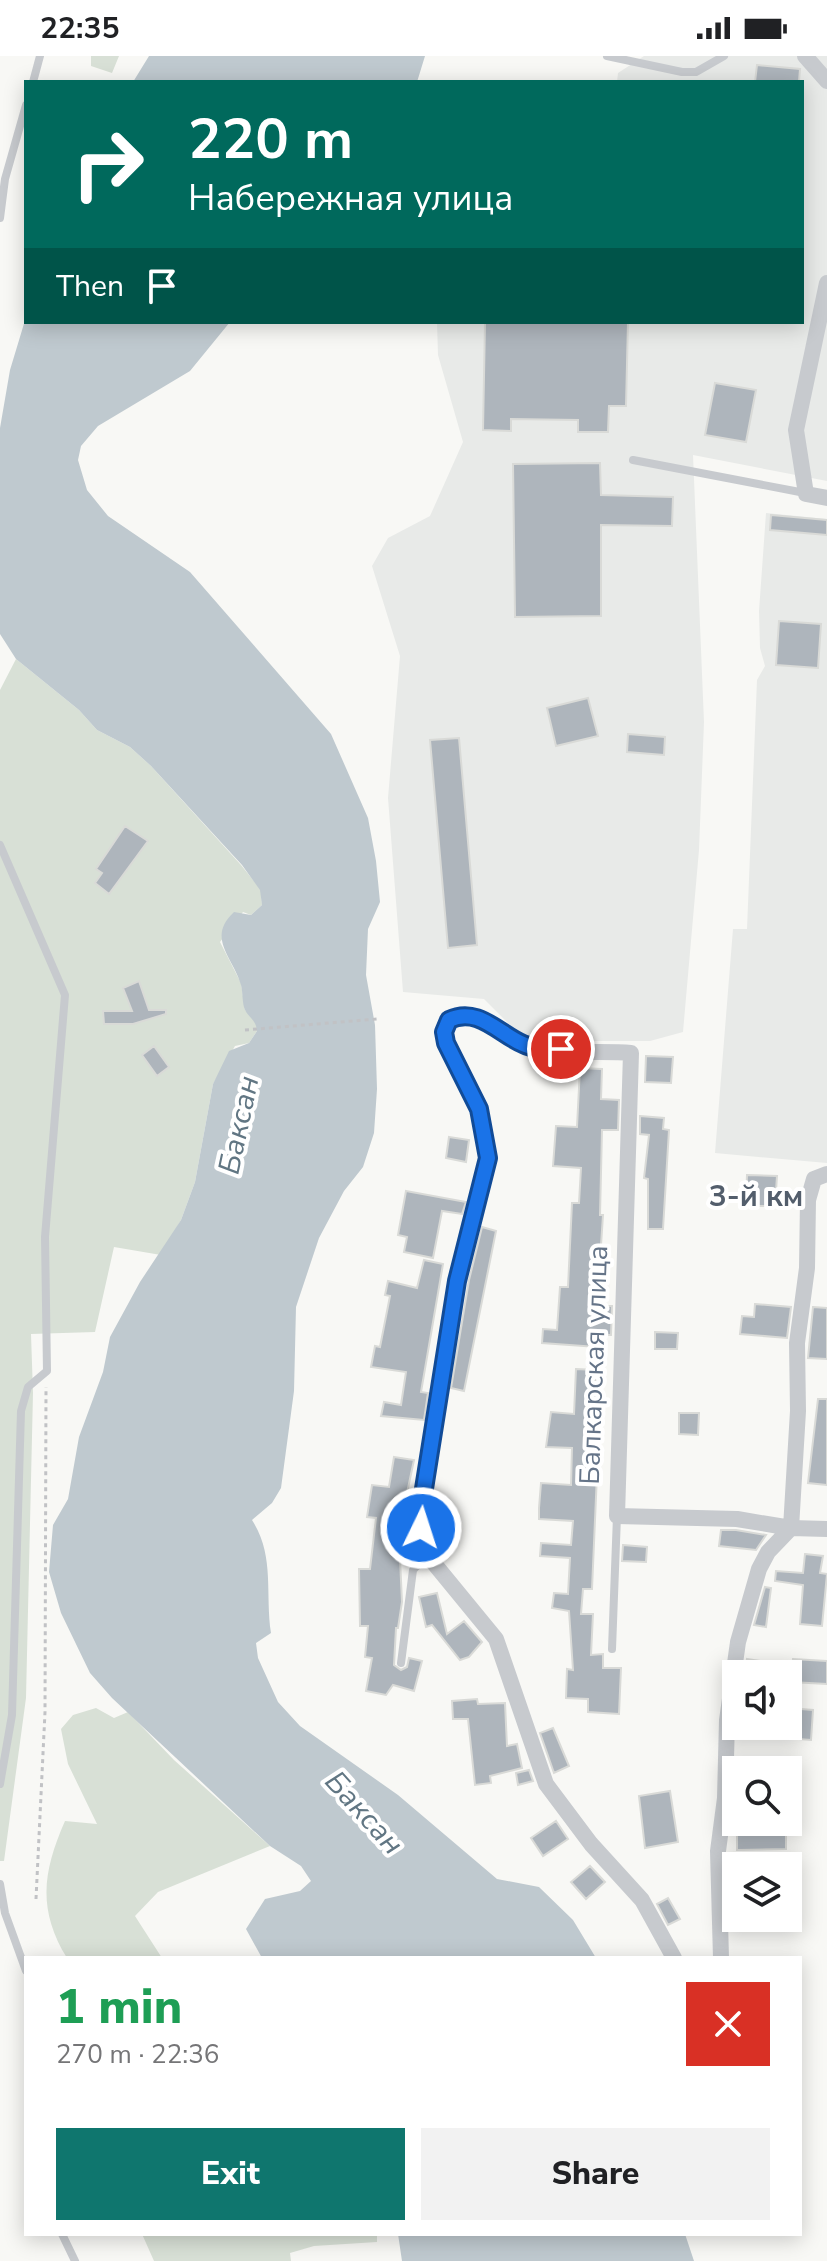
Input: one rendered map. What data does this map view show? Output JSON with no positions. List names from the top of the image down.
{
  "streets": {
    "street": ["Балкарская улица"]
  },
  "districts": ["3-й км"],
  "water": ["Баксан"],
  "page": {
    "status": "22:35",
    "turn": ["220 m", "Набережная улица"],
    "then": "Then",
    "heading": ["1 min", "270 m · 22:36"],
    "buttons": ["Exit", "Share"]
  }
}
